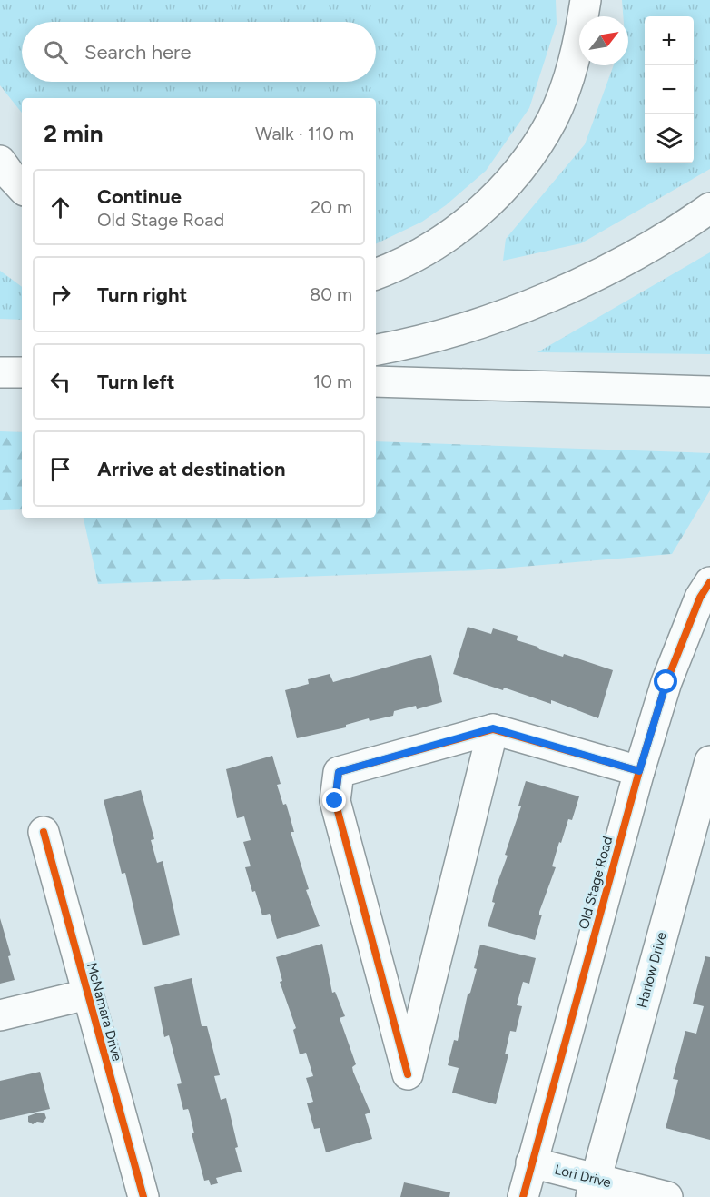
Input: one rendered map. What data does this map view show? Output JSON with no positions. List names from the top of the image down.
{
  "streets": {
    "main road": [
      "Old Stage Road",
      "Harlow Drive",
      "McNamara Drive",
      "Lori Drive"
    ]
  },
  "crossings": [
    ["Old Stage Road", "Lori Drive"],
    ["Harlow Drive", "Lori Drive"]
  ],
  "north": "top right",
  "page": {
    "map_buttons": ["+", "−"],
    "search": "Search here",
    "heading": ["2 min", "Walk · 110 m"],
    "list": [
      ["Continue", "Old Stage Road", "20 m"],
      ["Turn right", "80 m"],
      ["Turn left", "10 m"],
      "Arrive at destination"
    ]
  }
}
